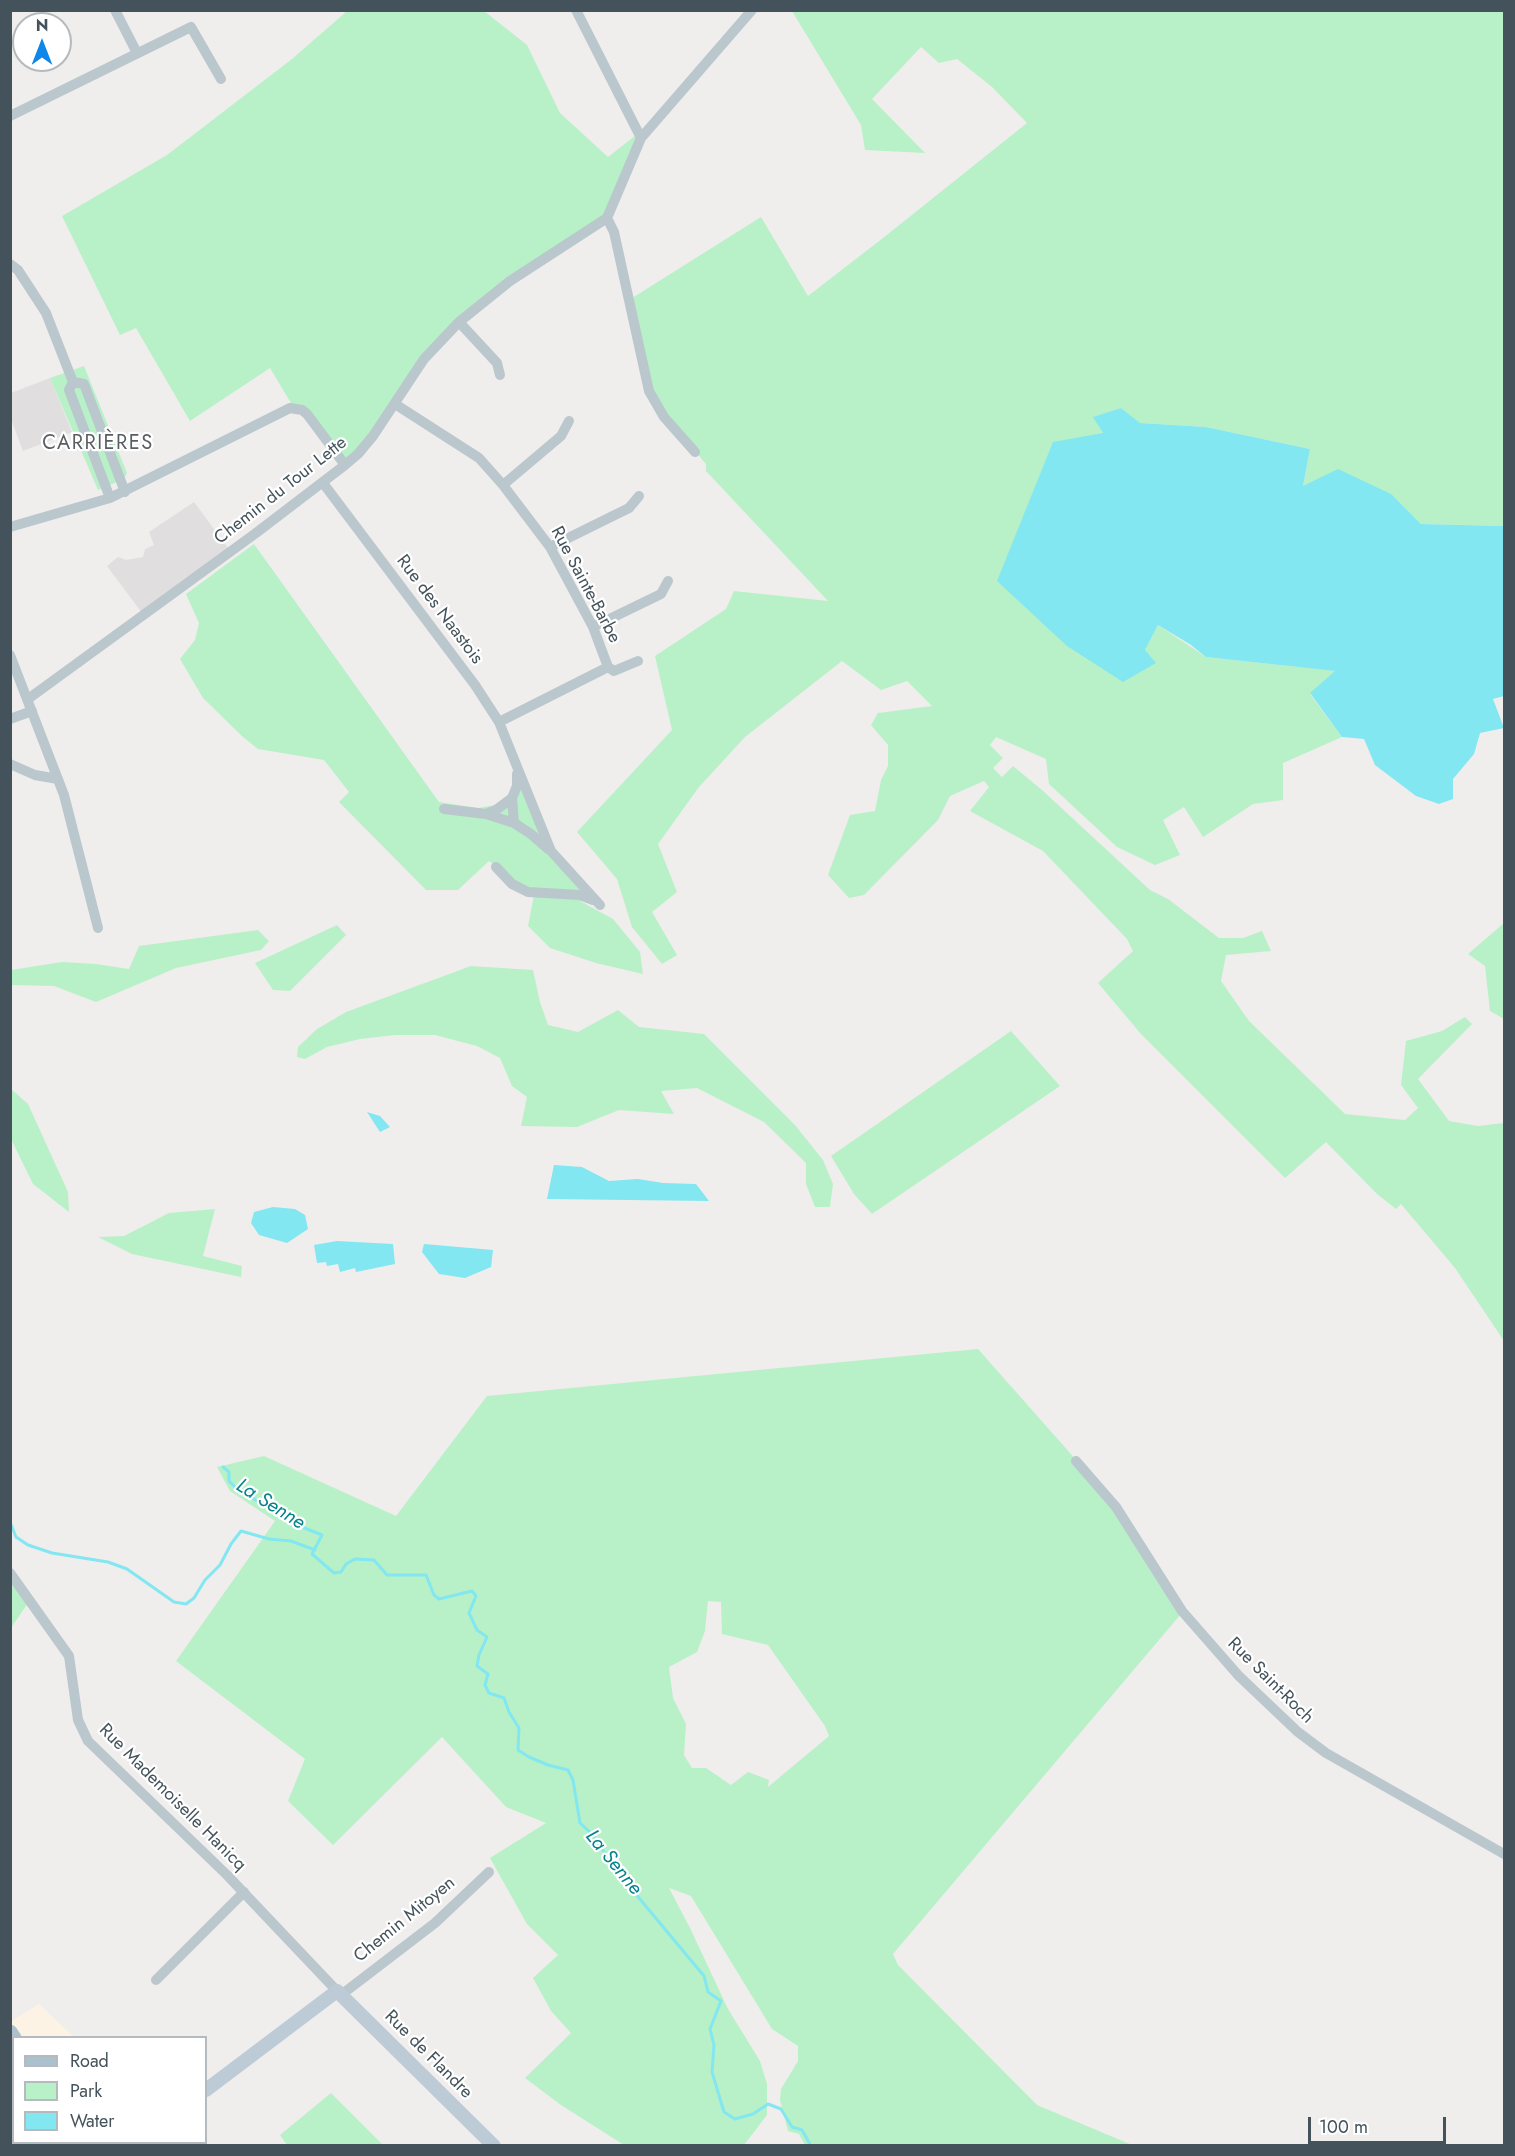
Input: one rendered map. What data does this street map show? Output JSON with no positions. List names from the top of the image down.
{
  "streets": {
    "street": [
      "Chemin du Tour Lette",
      "Rue Sainte-Barbe",
      "Rue des Naastois",
      "Rue Saint-Roch",
      "Rue Mademoiselle Hanicq",
      "Chemin Mitoyen",
      "Rue de Flandre"
    ]
  },
  "crossings": [
    ["Chemin du Tour Lette", "Rue Sainte-Barbe"],
    ["Chemin du Tour Lette", "Rue des Naastois"],
    ["Rue Sainte-Barbe", "Rue des Naastois"],
    ["Rue Mademoiselle Hanicq", "Chemin Mitoyen"],
    ["Rue Mademoiselle Hanicq", "Rue de Flandre"],
    ["Chemin Mitoyen", "Rue de Flandre"]
  ],
  "districts": ["CARRIÈRES"],
  "water": ["La Senne"],
  "legend": ["Road", "Park", "Water"],
  "scale_bar": "100 m",
  "north": "top"
}
